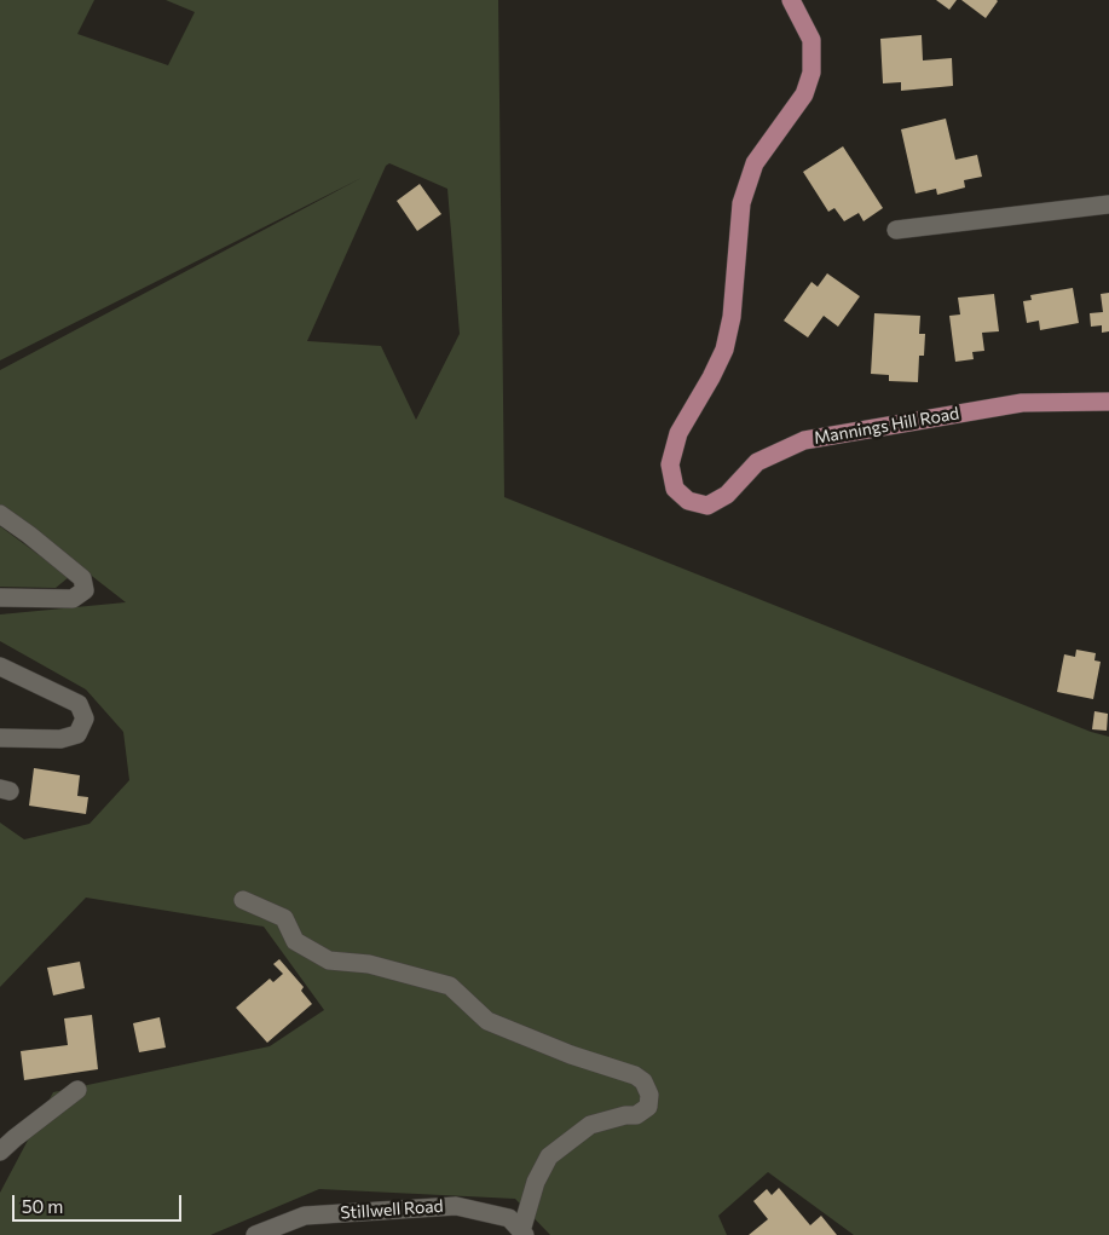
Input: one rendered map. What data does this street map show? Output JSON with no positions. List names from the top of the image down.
{
  "streets": {
    "main road": ["Mannings Hill Road"],
    "street": ["Stillwell Road"]
  },
  "scale_bar": "50 m"
}
